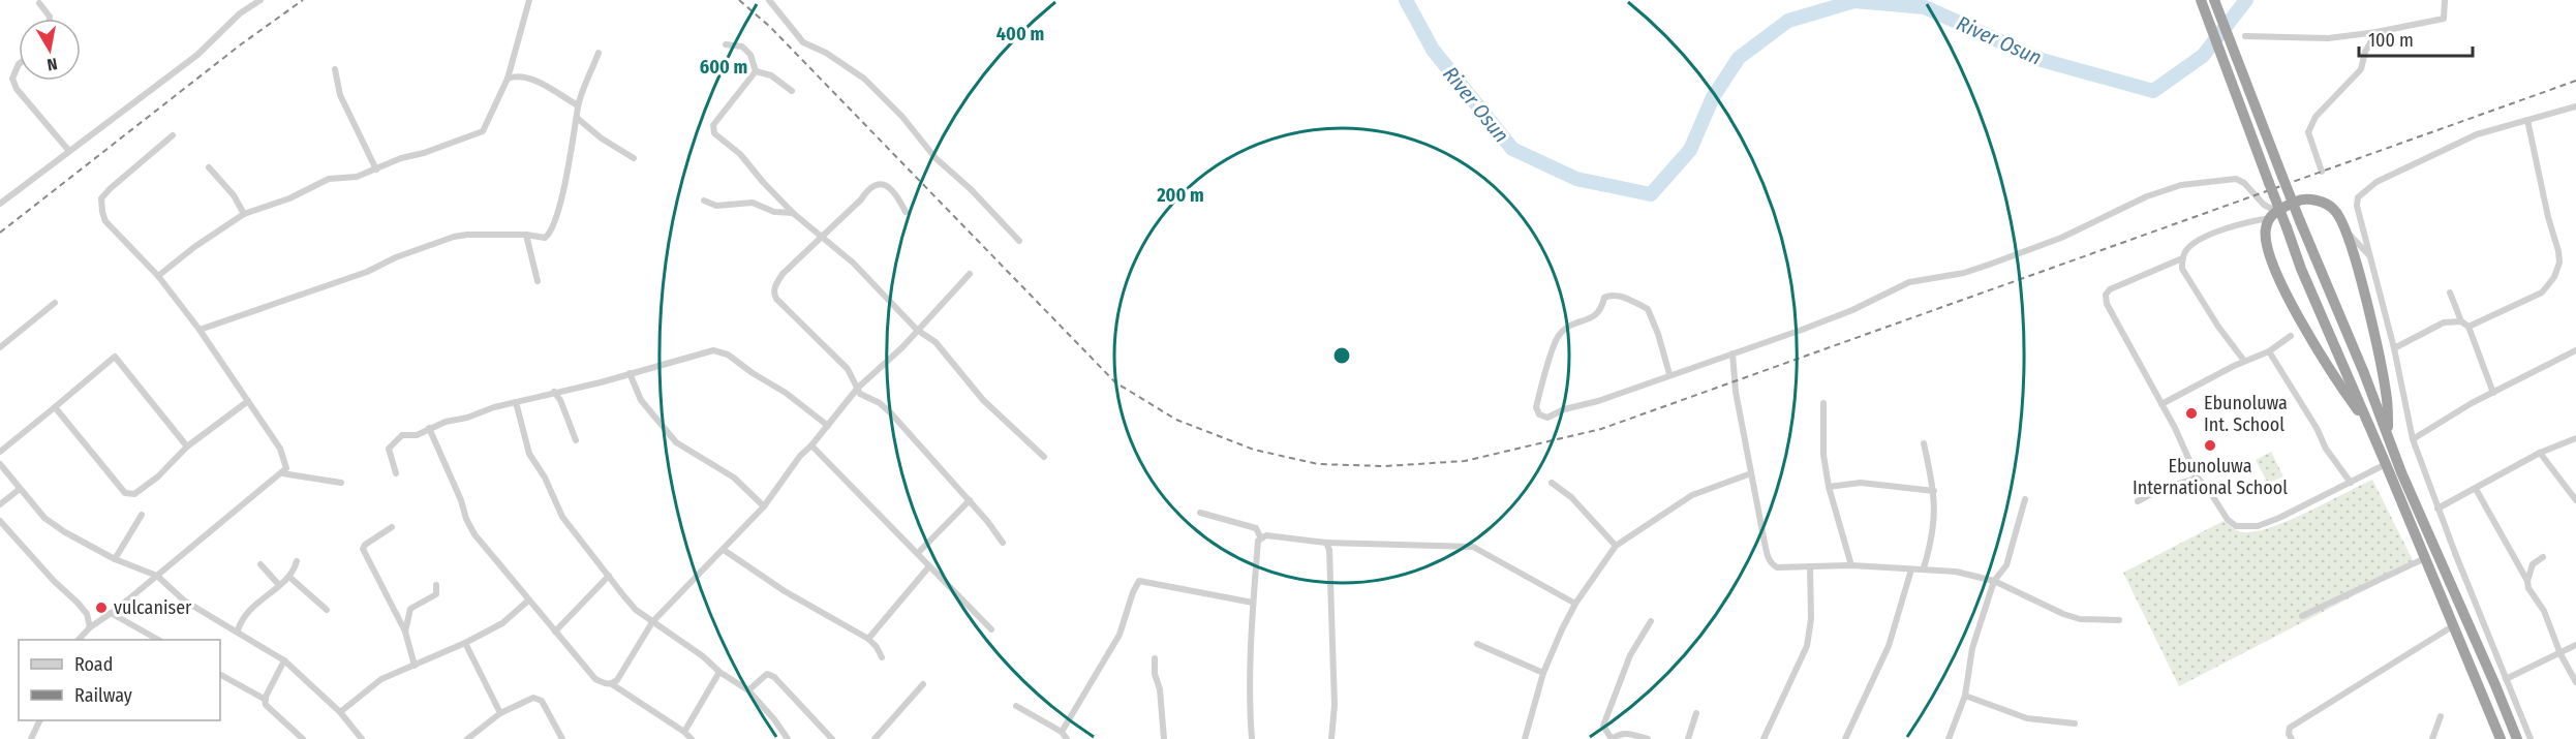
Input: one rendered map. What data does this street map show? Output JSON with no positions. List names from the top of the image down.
{
  "water": ["River Osun"],
  "places": ["Ebunoluwa Int. School", "Ebunoluwa International School", "vulcaniser"],
  "legend": ["Road", "Railway"],
  "scale_bar": "100 m",
  "north": "bottom",
  "rings": ["400 m", "600 m", "200 m"]
}
